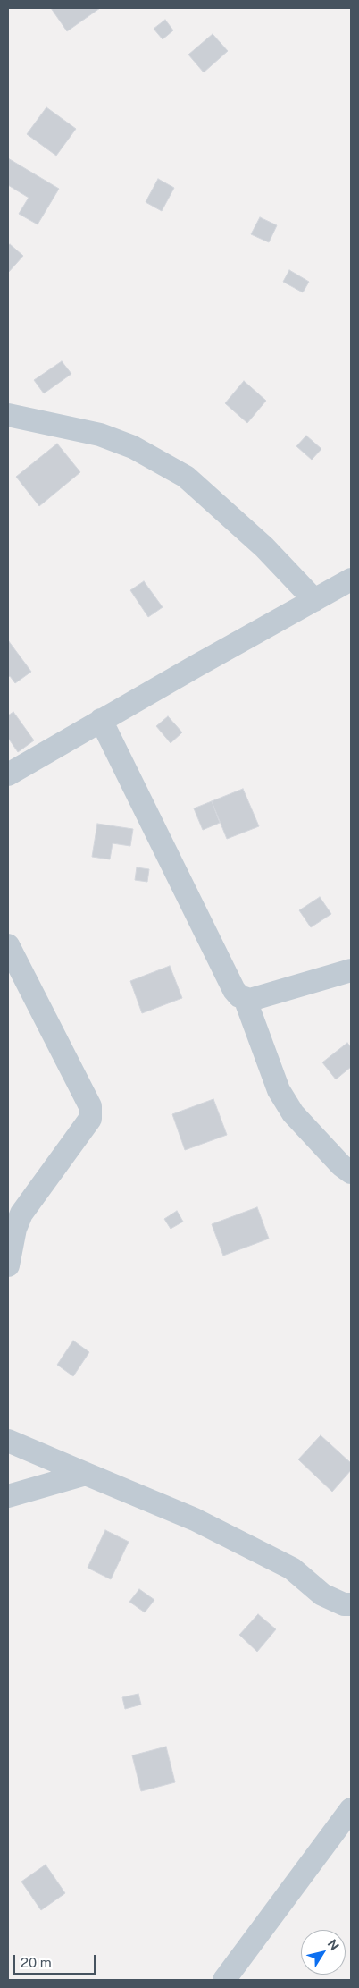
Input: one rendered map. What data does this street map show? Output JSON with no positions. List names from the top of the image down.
{
  "scale_bar": "20 m",
  "north": "top right"
}
